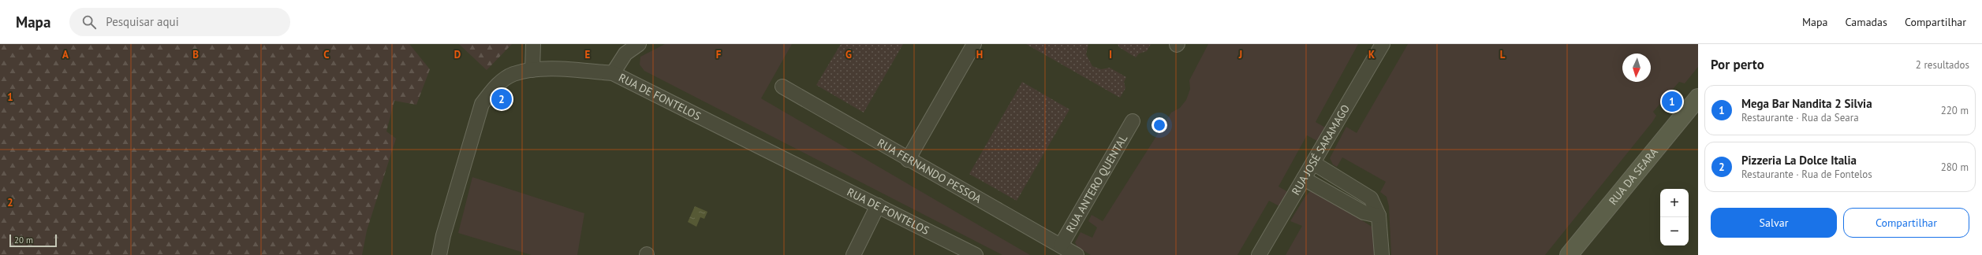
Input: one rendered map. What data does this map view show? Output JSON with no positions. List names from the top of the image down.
{
  "streets": {
    "street": [
      "RUA DE FONTELOS",
      "RUA JOSÉ SARAMAGO",
      "RUA FERNANDO PESSOA",
      "RUA DA SEARA",
      "RUA ANTERO QUENTAL"
    ]
  },
  "crossings": [
    ["RUA FERNANDO PESSOA", "RUA ANTERO QUENTAL"]
  ],
  "scale_bar": "20 m",
  "north": "bottom",
  "page": {
    "header": "Mapa",
    "search": "Pesquisar aqui",
    "nav": ["Mapa", "Camadas", "Compartilhar"],
    "heading": ["Por perto", "2 resultados"],
    "list": [
      {
        "mark": "1",
        "name": "Mega Bar Nandita 2 Silvia",
        "note": "Restaurante · Rua da Seara",
        "value": "220 m"
      },
      {
        "mark": "2",
        "name": "Pizzeria La Dolce Italia",
        "note": "Restaurante · Rua de Fontelos",
        "value": "280 m"
      }
    ],
    "pins": ["2", "1"],
    "map_buttons": ["+", "−"],
    "buttons": ["Salvar", "Compartilhar"],
    "scale": "20 m"
  },
  "grid": {
    "columns": [
      "A",
      "B",
      "C",
      "D",
      "E",
      "F",
      "G",
      "H",
      "I",
      "J",
      "K",
      "L"
    ],
    "rows": ["1", "2"]
  }
}
